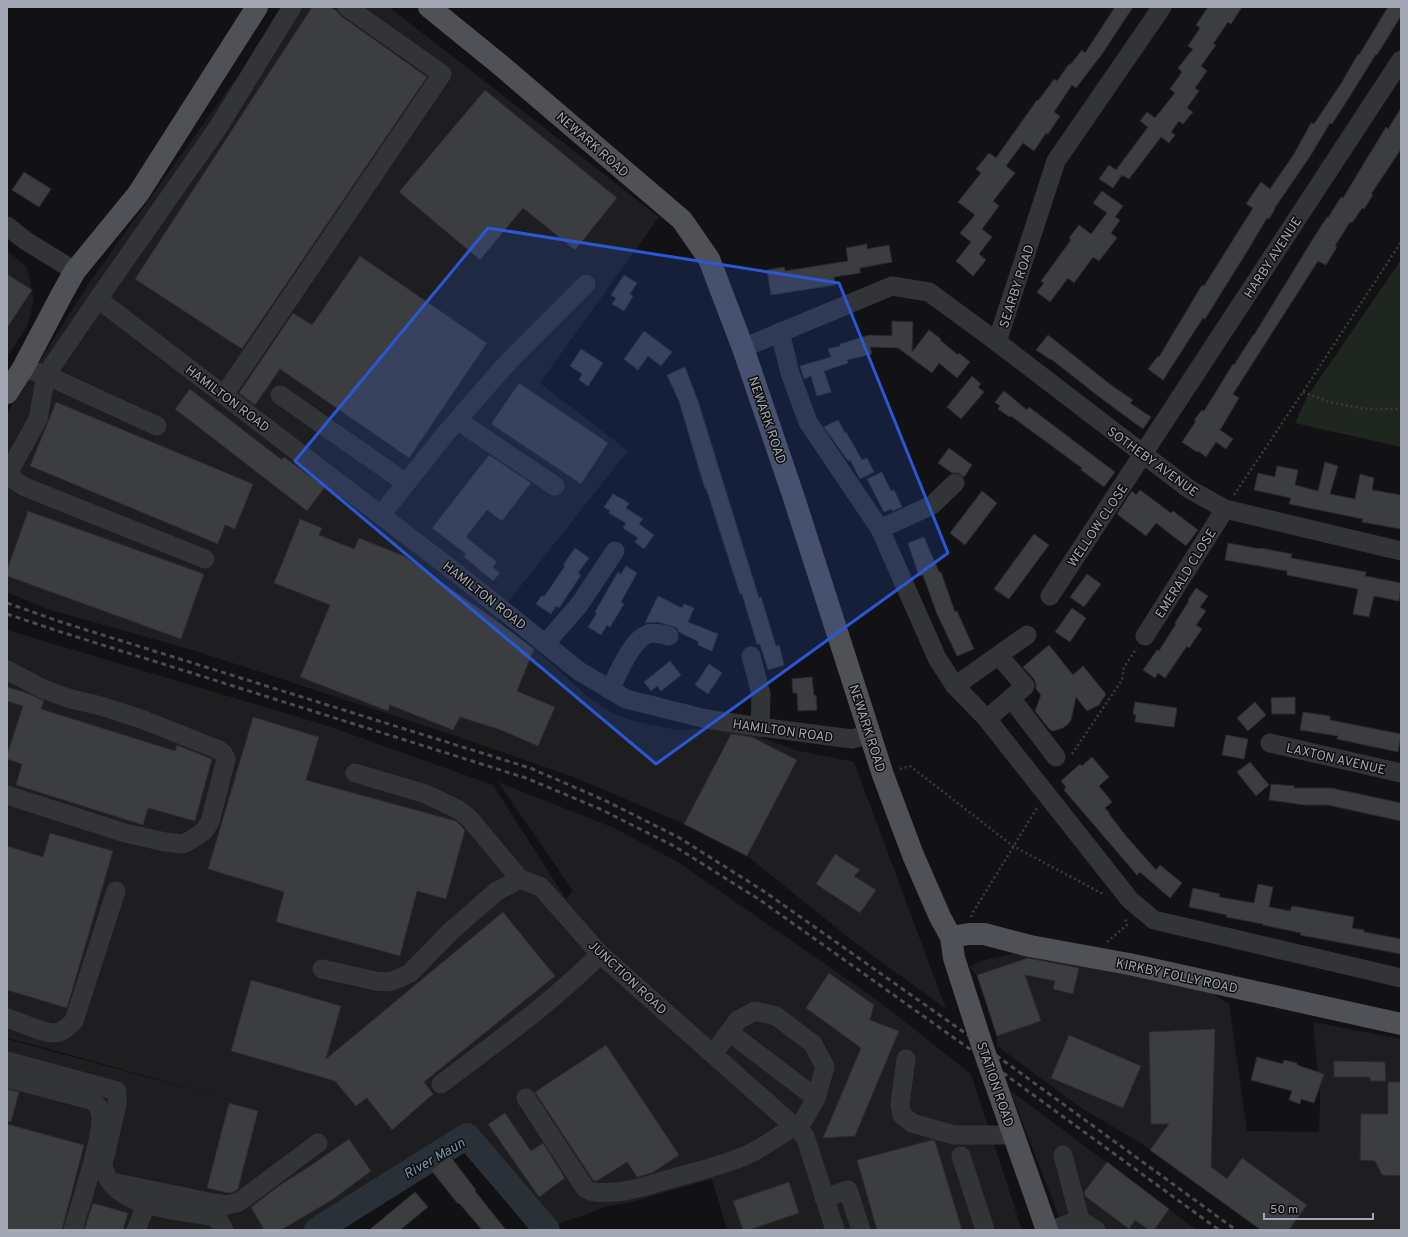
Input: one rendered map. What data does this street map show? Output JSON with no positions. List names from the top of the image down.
{
  "streets": {
    "main road": ["NEWARK ROAD", "KIRKBY FOLLY ROAD", "STATION ROAD"],
    "street": [
      "HARBY AVENUE",
      "SEARBY ROAD",
      "HAMILTON ROAD",
      "SOTHEBY AVENUE",
      "WELLOW CLOSE",
      "EMERALD CLOSE",
      "LAXTON AVENUE",
      "JUNCTION ROAD"
    ]
  },
  "crossings": [
    ["NEWARK ROAD", "SEARBY ROAD"],
    ["NEWARK ROAD", "HAMILTON ROAD"],
    ["NEWARK ROAD", "KIRKBY FOLLY ROAD"],
    ["NEWARK ROAD", "STATION ROAD"],
    ["HARBY AVENUE", "SOTHEBY AVENUE"],
    ["HARBY AVENUE", "WELLOW CLOSE"],
    ["SEARBY ROAD", "SOTHEBY AVENUE"],
    ["SOTHEBY AVENUE", "WELLOW CLOSE"],
    ["SOTHEBY AVENUE", "EMERALD CLOSE"],
    ["KIRKBY FOLLY ROAD", "STATION ROAD"]
  ],
  "water": ["River Maun"],
  "scale_bar": "50 m"
}
